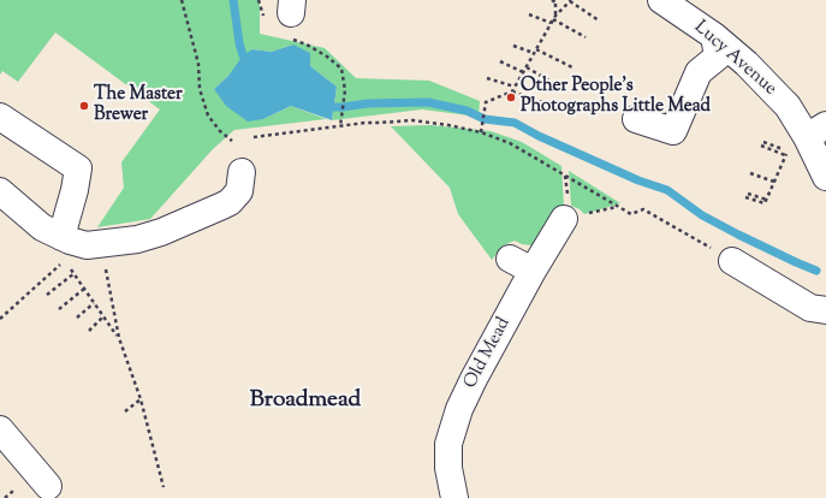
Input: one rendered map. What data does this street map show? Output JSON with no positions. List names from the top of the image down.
{
  "streets": {
    "street": ["Lucy Avenue", "Old Mead"]
  },
  "districts": ["Broadmead"],
  "places": ["Other People's Photographs Little Mead", "The Master Brewer"]
}
